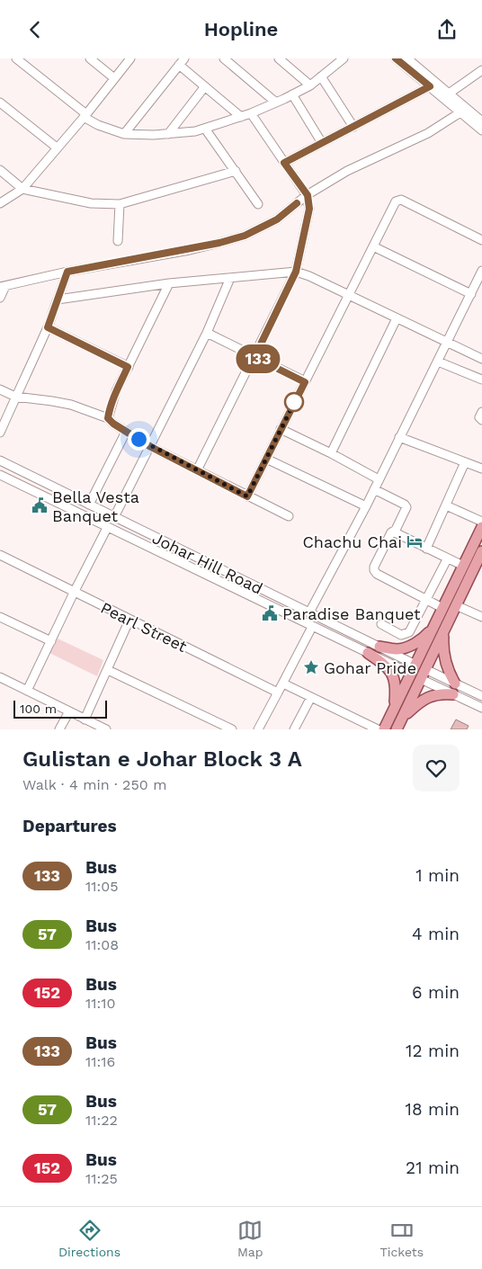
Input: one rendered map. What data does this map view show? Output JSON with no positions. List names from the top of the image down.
{
  "streets": {
    "street": ["Johar Hill Road", "Pearl Street"]
  },
  "places": {
    "public building": ["Bella Vesta Banquet", "Paradise Banquet"],
    "hotel": ["Chachu Chai"],
    "place": ["Gohar Pride"]
  },
  "lines": ["bus line 133"],
  "scale_bar": "100 m",
  "page": {
    "header": "Hopline",
    "on_map": "133",
    "scale": "100 m",
    "heading": [
      ["Gulistan e Johar Block 3 A", "Walk · 4 min · 250 m"],
      "Departures"
    ],
    "list": [
      {
        "mark": "133",
        "name": "Bus",
        "note": "11:05",
        "value": "1 min"
      },
      {
        "mark": "57",
        "name": "Bus",
        "note": "11:08",
        "value": "4 min"
      },
      {
        "mark": "152",
        "name": "Bus",
        "note": "11:10",
        "value": "6 min"
      },
      {
        "mark": "133",
        "name": "Bus",
        "note": "11:16",
        "value": "12 min"
      },
      {
        "mark": "57",
        "name": "Bus",
        "note": "11:22",
        "value": "18 min"
      },
      {
        "mark": "152",
        "name": "Bus",
        "note": "11:25",
        "value": "21 min"
      }
    ],
    "tabs": ["Directions", "Map", "Tickets"]
  }
}
